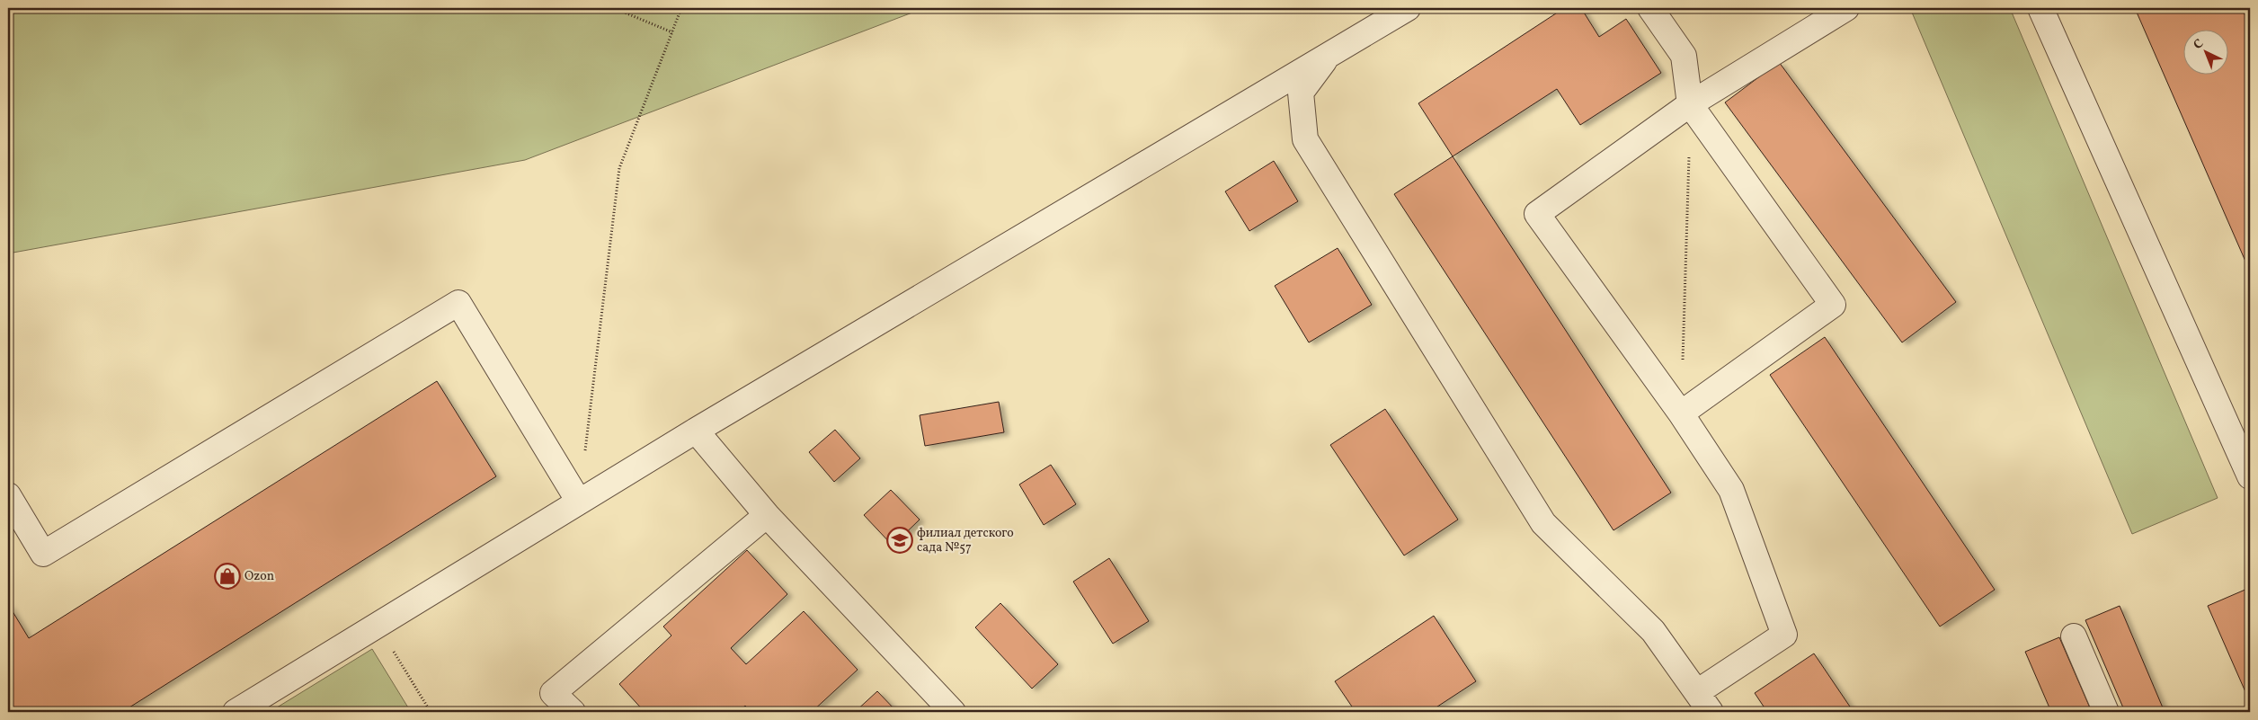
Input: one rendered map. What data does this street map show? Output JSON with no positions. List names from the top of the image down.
{
  "places": {
    "school or university": ["филиал детского сада №57"],
    "shop": ["Ozon"]
  },
  "north": "top left"
}
